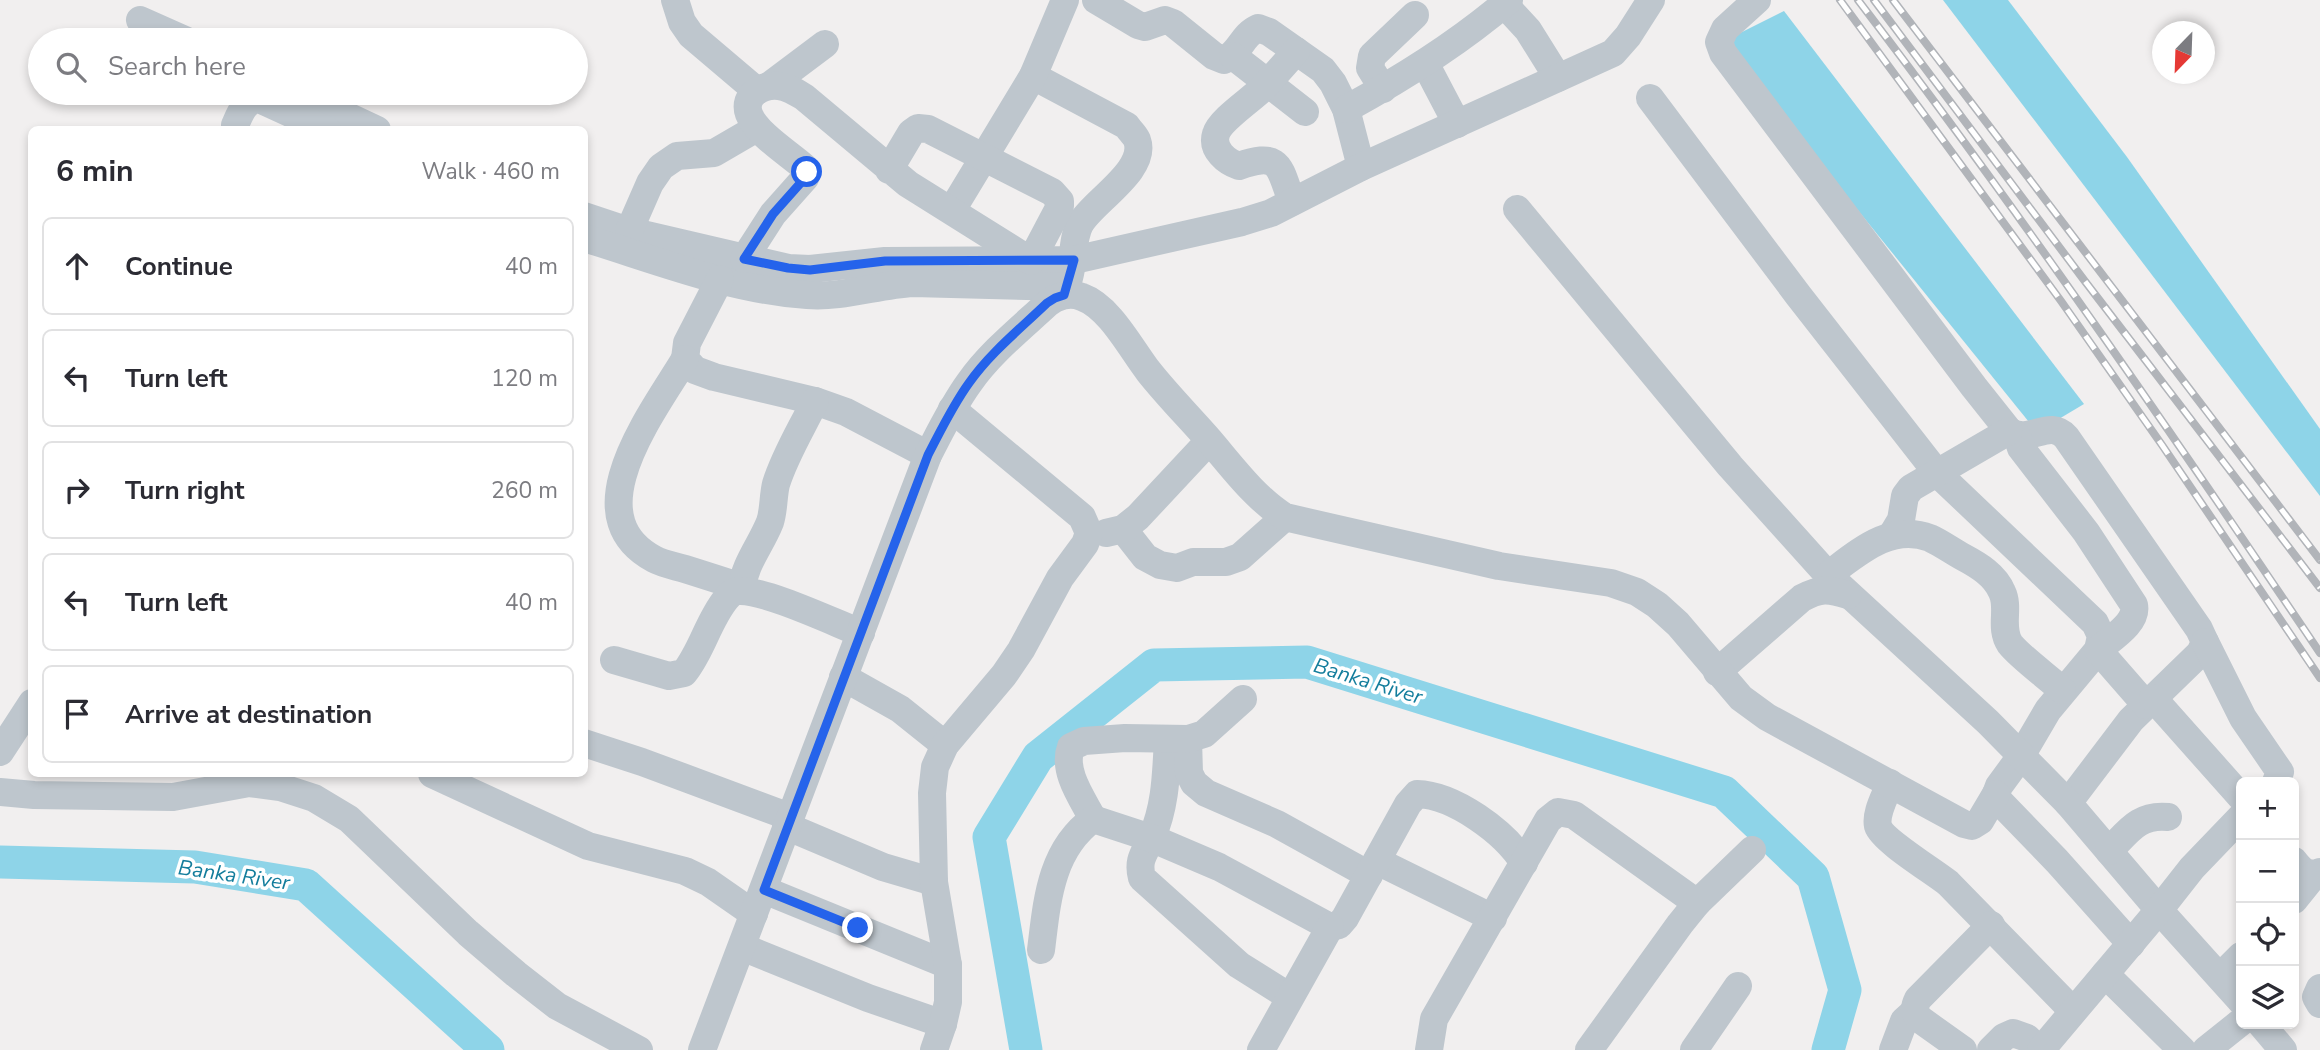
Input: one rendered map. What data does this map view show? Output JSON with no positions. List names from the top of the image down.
{
  "water": ["Banka River"],
  "north": "bottom left",
  "page": {
    "search": "Search here",
    "heading": ["6 min", "Walk · 460 m"],
    "list": [
      ["Continue", "40 m"],
      ["Turn left", "120 m"],
      ["Turn right", "260 m"],
      ["Turn left", "40 m"],
      "Arrive at destination"
    ],
    "map_buttons": ["+", "−"]
  }
}
